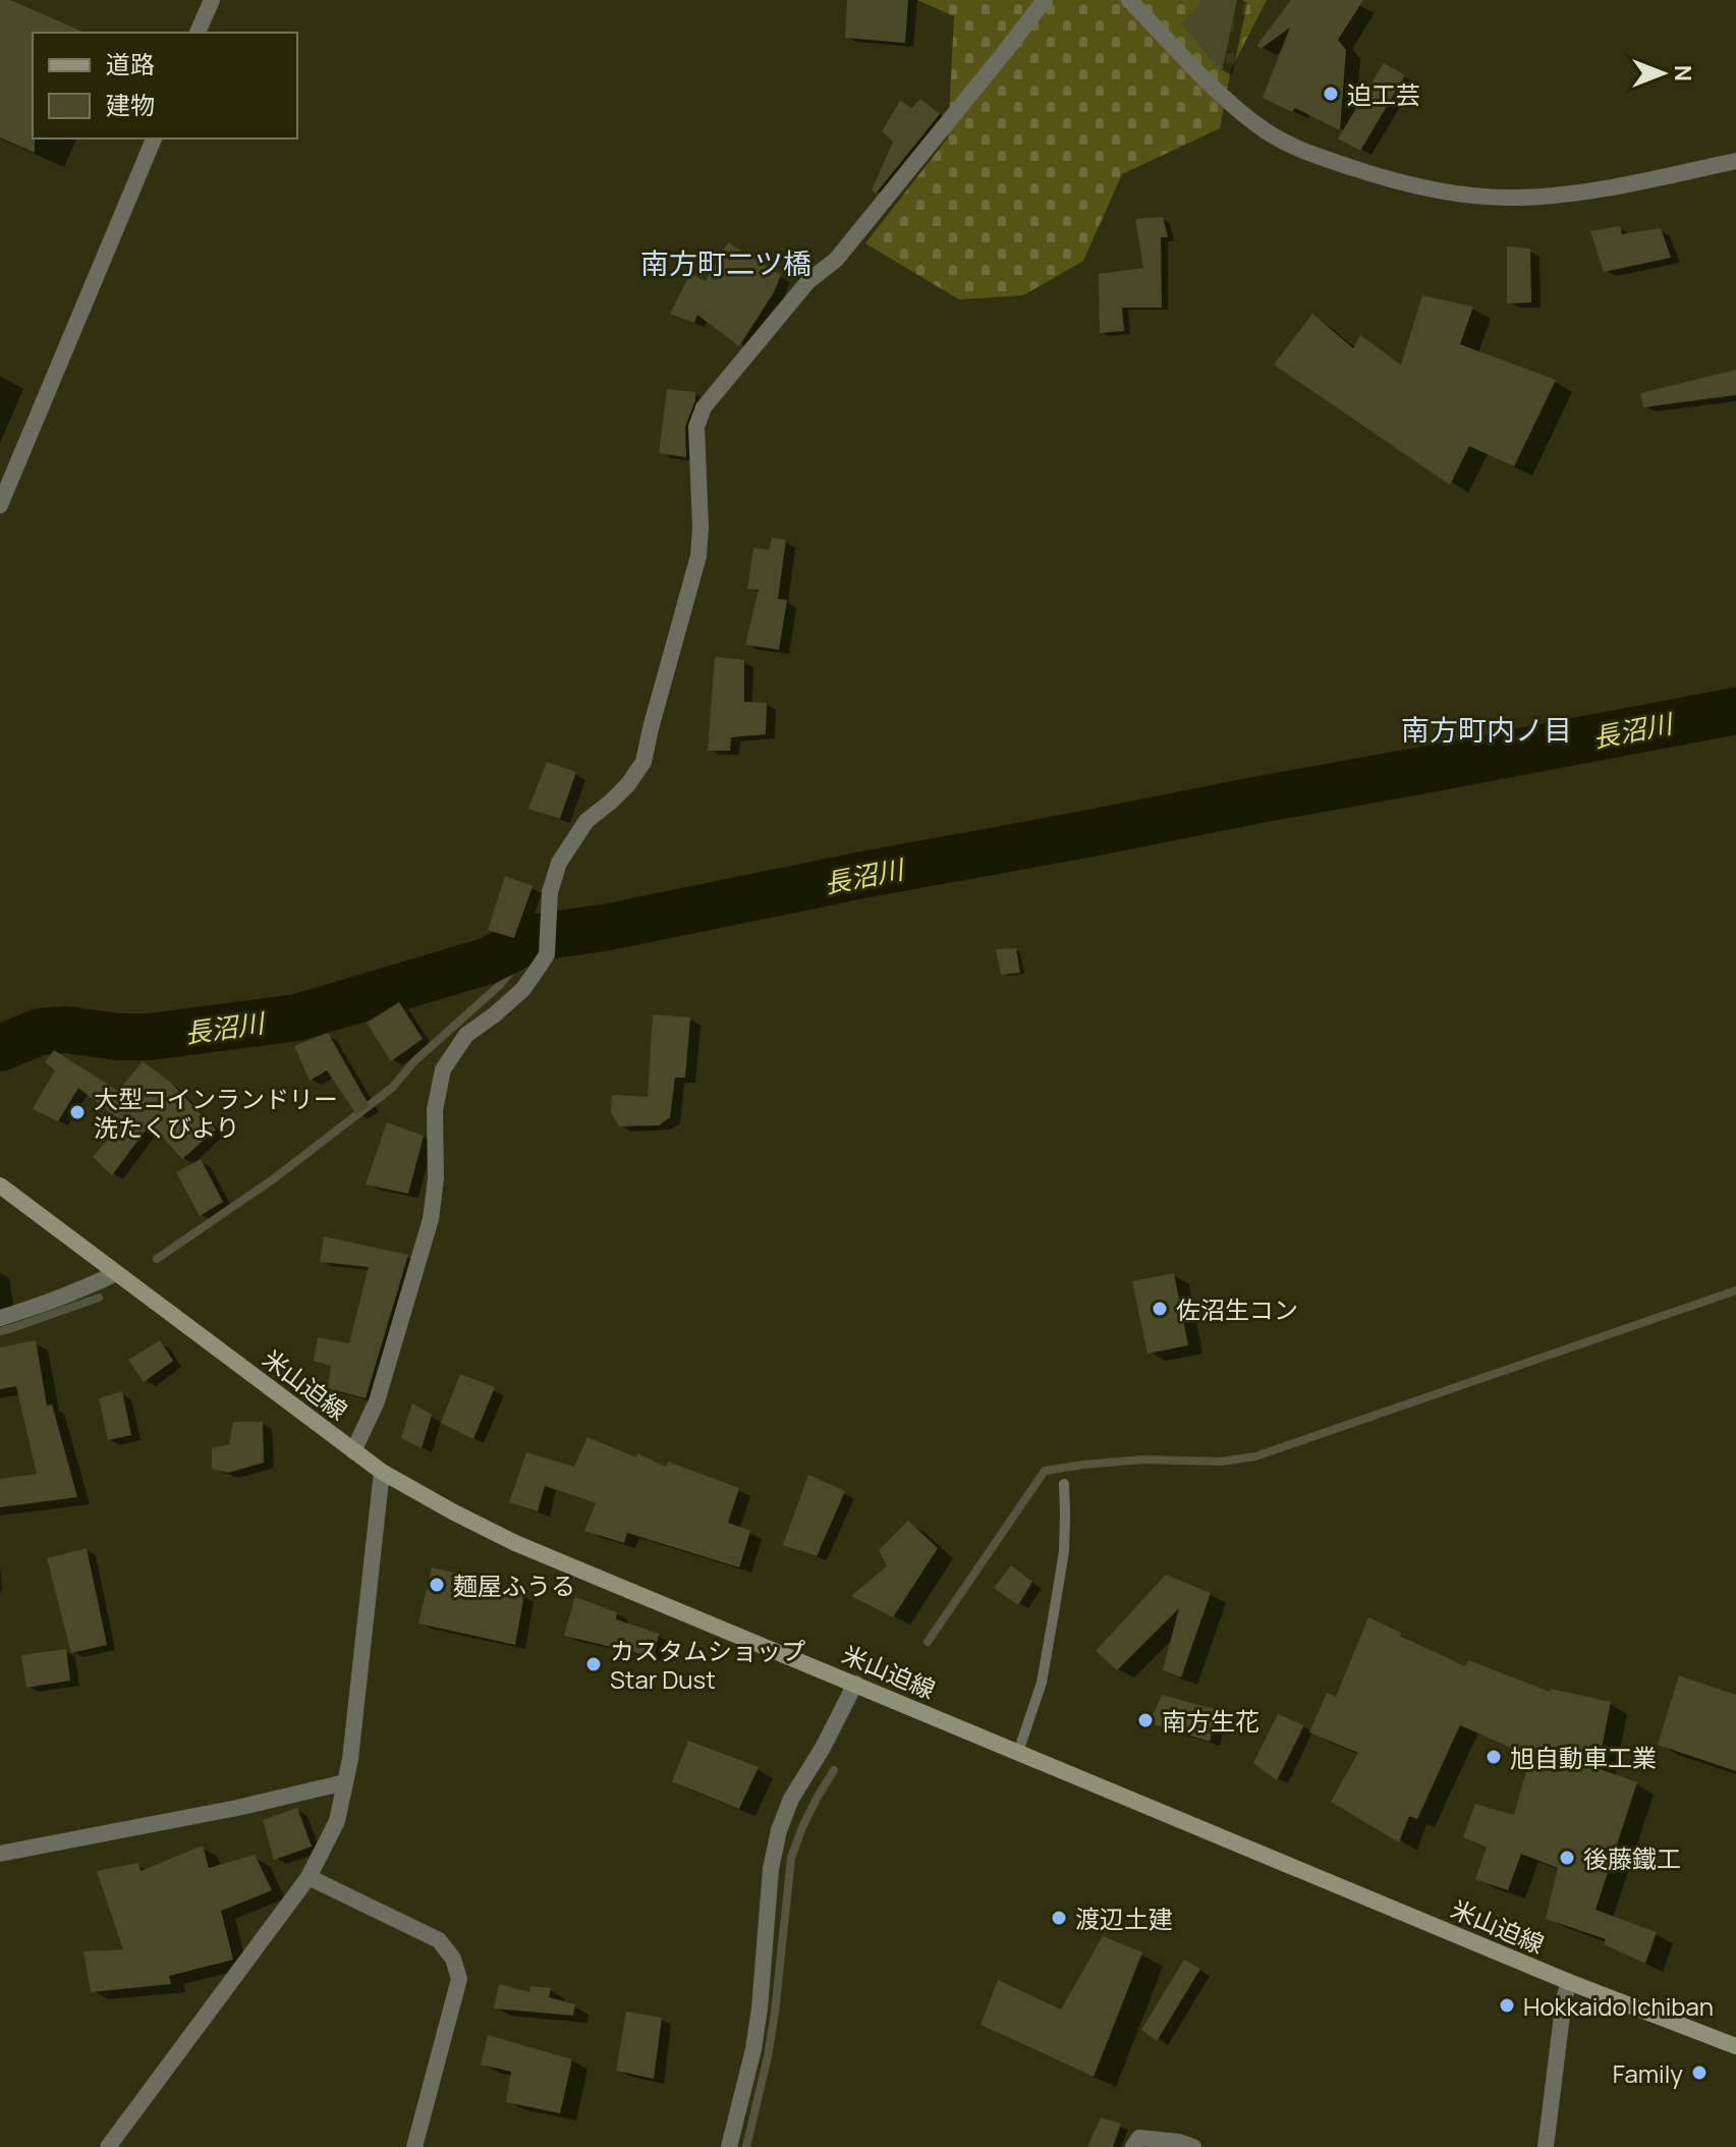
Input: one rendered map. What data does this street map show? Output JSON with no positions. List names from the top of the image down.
{
  "streets": {
    "main road": ["米山迫線"]
  },
  "districts": ["南方町二ツ橋", "南方町内ノ目"],
  "water": ["長沼川"],
  "places": [
    "迫工芸",
    "大型コインランドリー 洗たくびより",
    "佐沼生コン",
    "麺屋ふうる",
    "カスタムショップ Star Dust",
    "南方生花",
    "旭自動車工業",
    "後藤鐵工",
    "渡辺土建",
    "Hokkaido Ichiban",
    "Family"
  ],
  "legend": ["道路", "建物"],
  "north": "right"
}
